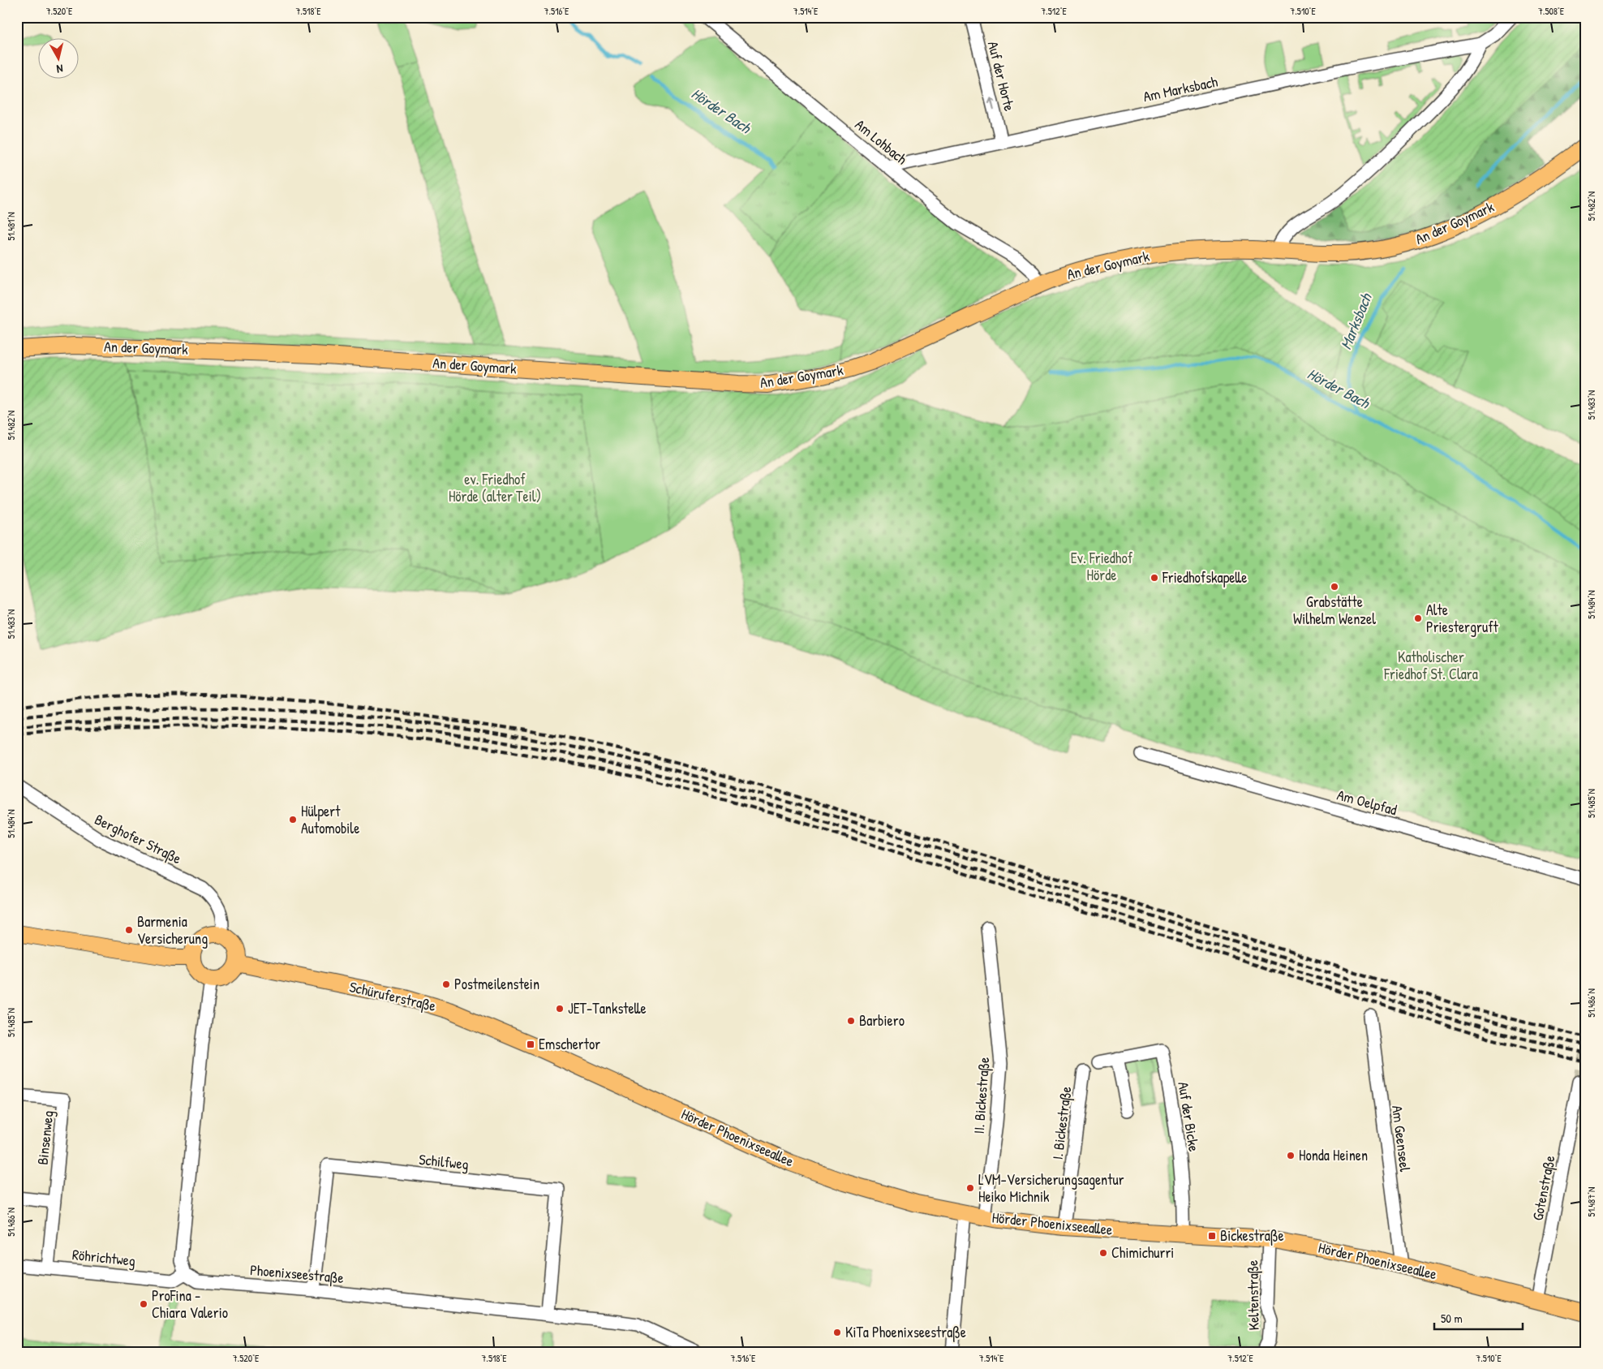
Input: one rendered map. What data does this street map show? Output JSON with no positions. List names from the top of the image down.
{
  "streets": {
    "main road": ["An der Goymark", "Schüruferstraße", "Hörder Phoenixseeallee"],
    "street": [
      "Auf der Horte",
      "Am Marksbach",
      "Am Lohbach",
      "Am Oelpfad",
      "Berghofer Straße",
      "II. Bickestraße",
      "Auf der Bicke",
      "I. Bickestraße",
      "Binsenweg",
      "Am Geenseel",
      "Schilfweg",
      "Gotenstraße",
      "Röhrichtweg",
      "Phoenixseestraße",
      "Keltenstraße"
    ]
  },
  "crossings": [
    ["Auf der Horte", "Am Marksbach"],
    ["Am Marksbach", "Am Lohbach"],
    ["Am Marksbach", "An der Goymark"],
    ["Am Lohbach", "An der Goymark"],
    ["Berghofer Straße", "Schüruferstraße"],
    ["Schüruferstraße", "Hörder Phoenixseeallee"],
    ["II. Bickestraße", "Hörder Phoenixseeallee"],
    ["Auf der Bicke", "Hörder Phoenixseeallee"],
    ["I. Bickestraße", "Hörder Phoenixseeallee"],
    ["Binsenweg", "Röhrichtweg"],
    ["Hörder Phoenixseeallee", "Am Geenseel"],
    ["Hörder Phoenixseeallee", "Gotenstraße"],
    ["Hörder Phoenixseeallee", "Keltenstraße"],
    ["Schilfweg", "Phoenixseestraße"],
    ["Röhrichtweg", "Phoenixseestraße"]
  ],
  "one_way": ["Auf der Horte"],
  "water": ["Hörder Bach", "Marksbach"],
  "parks": ["ev. Friedhof Hörde (alter Teil)", "Ev. Friedhof Hörde", "Katholischer Friedhof St. Clara"],
  "places": {
    "other": [
      "Friedhofskapelle",
      "Grabstätte Wilhelm Wenzel",
      "Alte Priestergruft",
      "Hülpert Automobile",
      "Barmenia Versicherung",
      "Postmeilenstein",
      "JET-Tankstelle",
      "Barbiero",
      "Honda Heinen",
      "LVM-Versicherungsagentur Heiko Michnik",
      "Chimichurri",
      "ProFina - Chiara Valerio",
      "KiTa Phoenixseestraße"
    ],
    "transit": ["Emschertor", "Bickestraße"]
  },
  "scale_bar": "50 m",
  "north": "bottom",
  "coordinates": [
    "7.520°E",
    "7.518°E",
    "7.516°E",
    "7.514°E",
    "7.512°E",
    "7.510°E",
    "7.508°E",
    "51.482°N",
    "51.481°N",
    "51.483°N",
    "51.484°N",
    "51.485°N",
    "51.486°N",
    "51.487°N"
  ]
}
